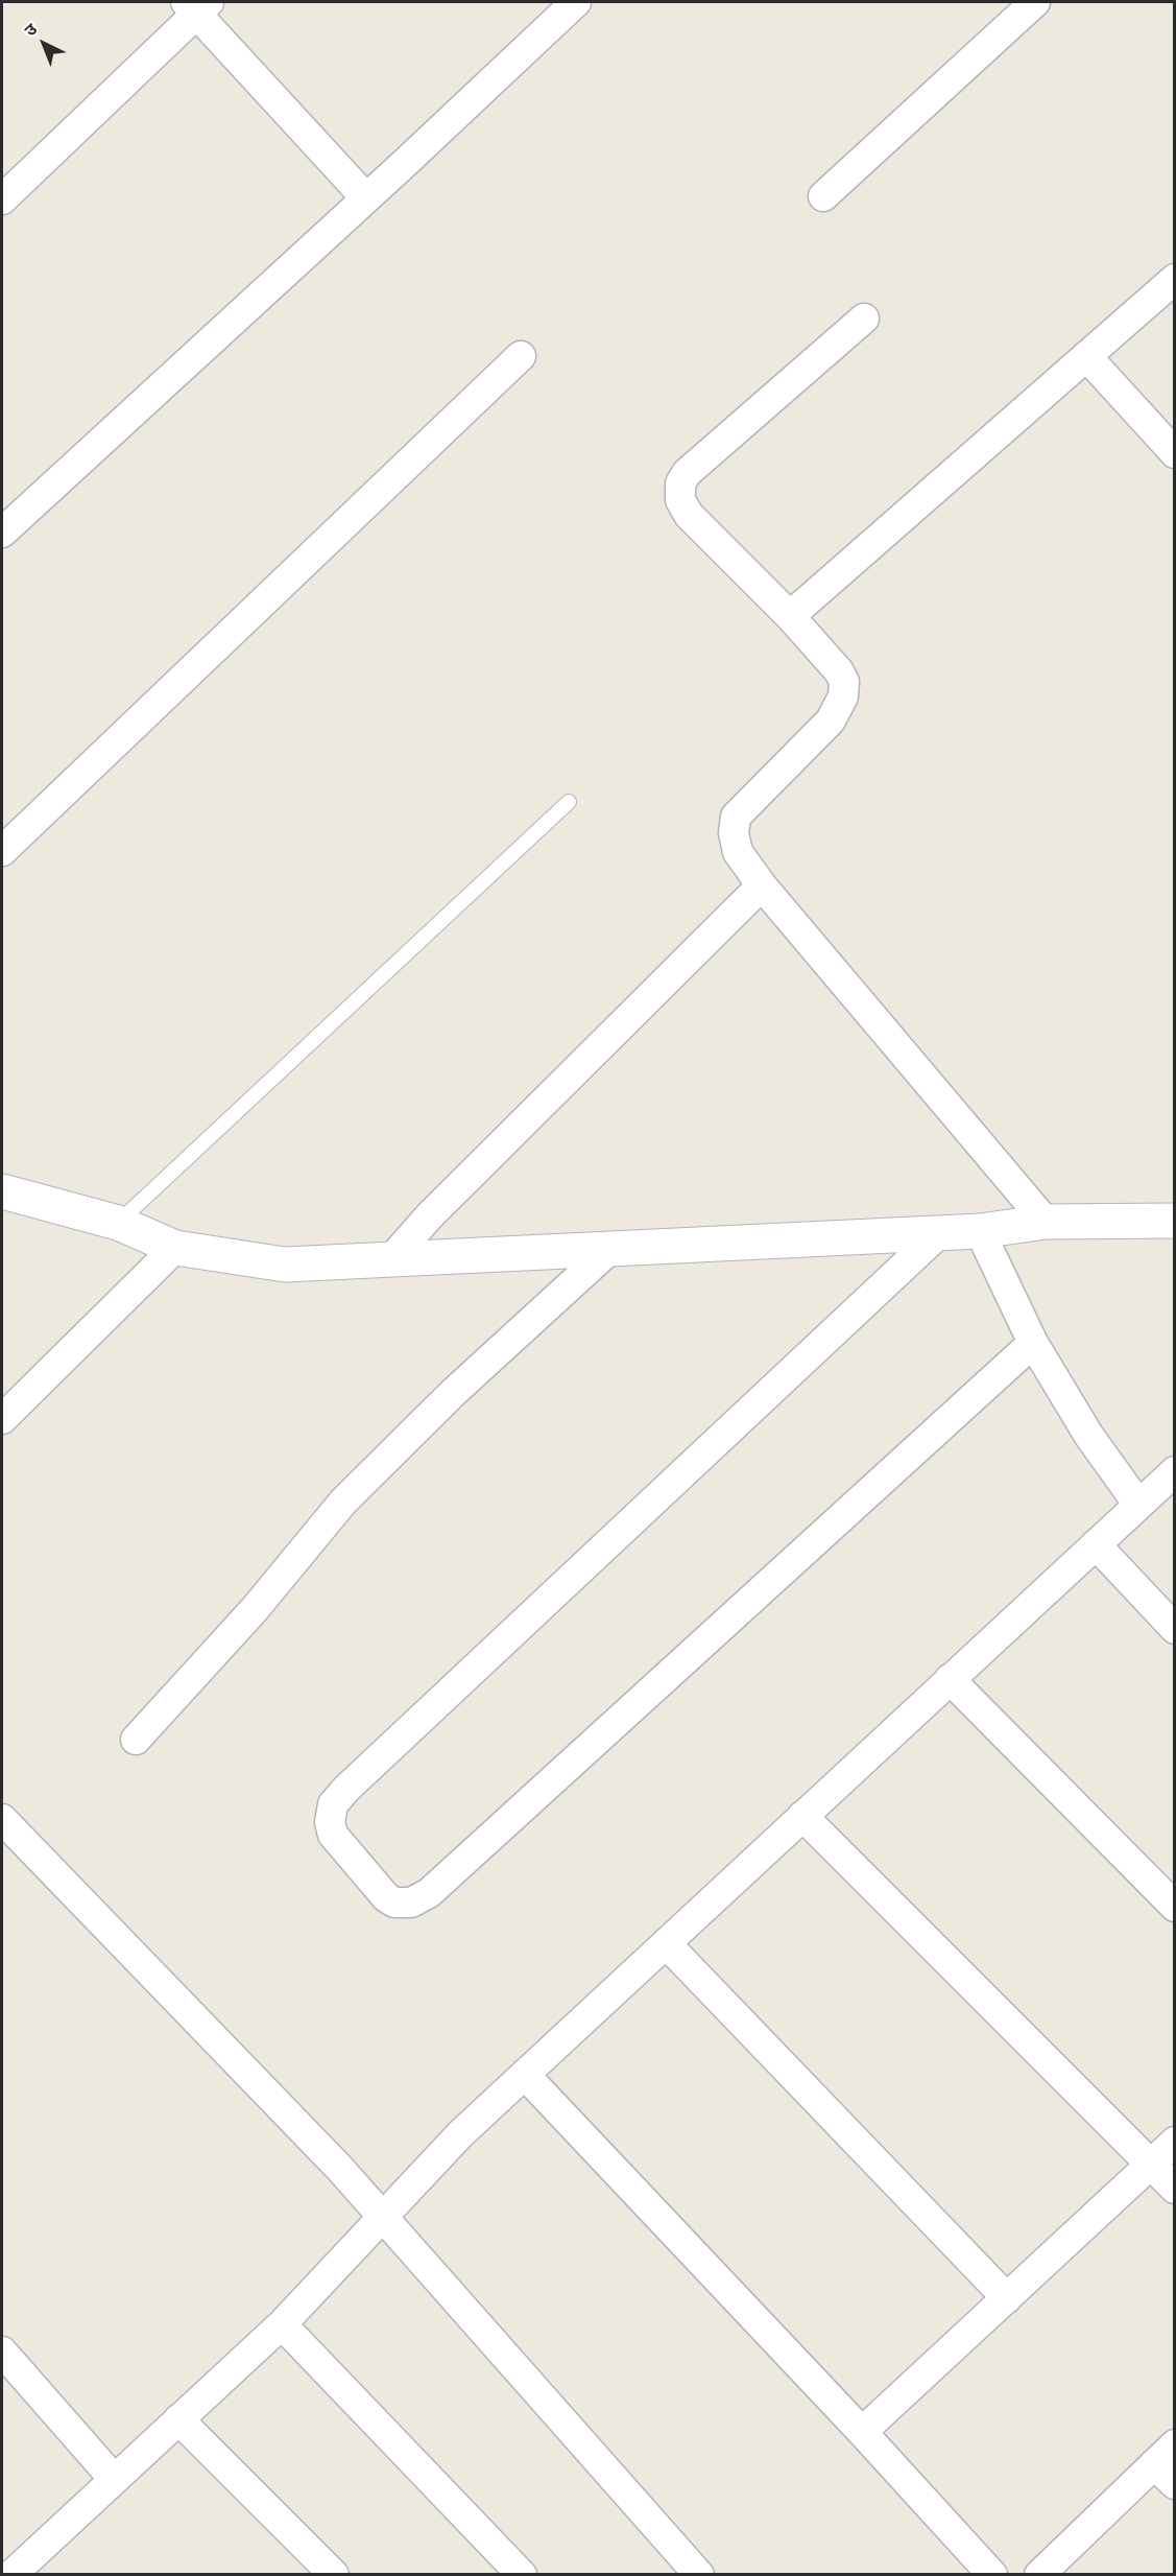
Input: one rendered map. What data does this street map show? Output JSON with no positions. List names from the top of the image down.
{
  "north": "top left"
}
